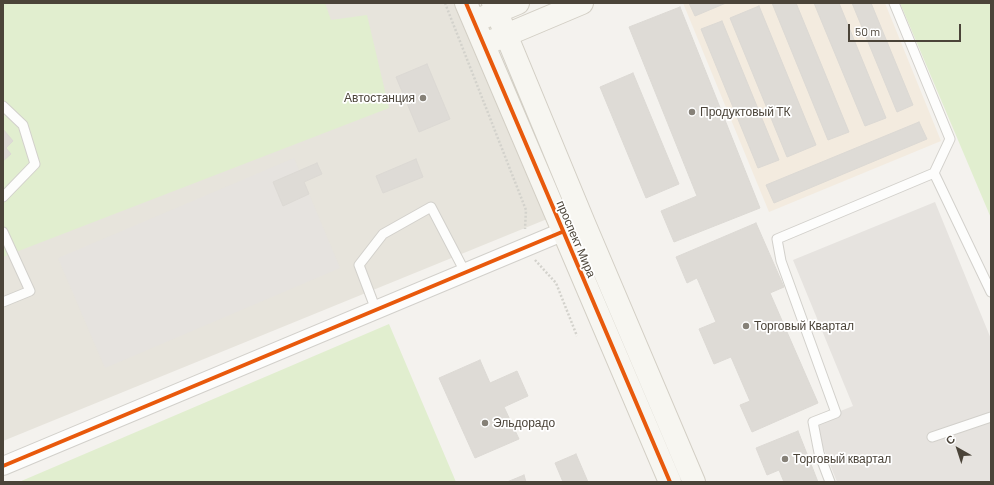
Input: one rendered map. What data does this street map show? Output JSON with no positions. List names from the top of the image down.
{
  "streets": {
    "street": ["проспект Мира"]
  },
  "places": [
    "Автостанция",
    "Продуктовый ТК",
    "Торговый Квартал",
    "Эльдорадо",
    "Торговый квартал"
  ],
  "scale_bar": "50 m",
  "north": "top left"
}
